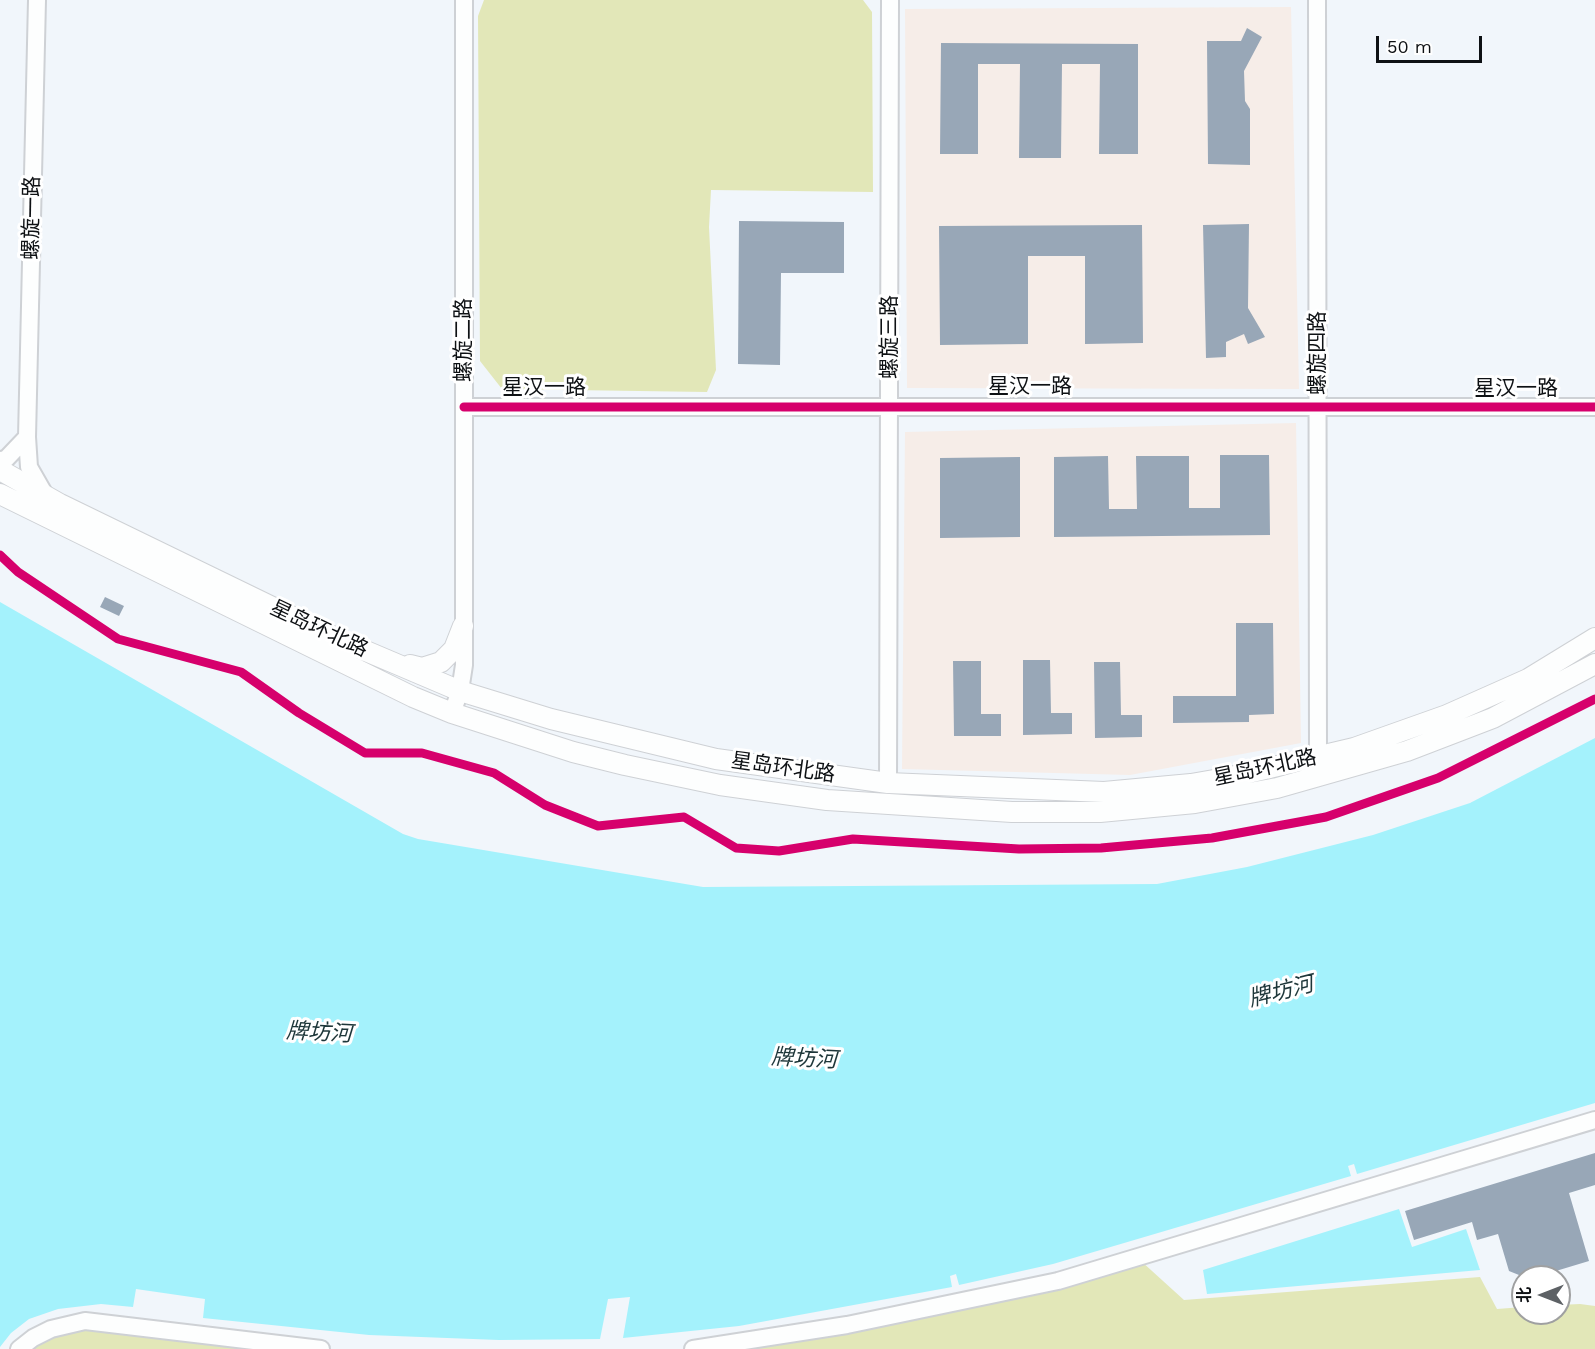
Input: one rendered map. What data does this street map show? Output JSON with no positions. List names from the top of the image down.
{
  "streets": {
    "main road": ["星岛环北路"],
    "street": [
      "螺旋一路",
      "螺旋三路",
      "螺旋二路",
      "螺旋四路",
      "星汉一路"
    ]
  },
  "crossings": [
    ["螺旋一路", "星岛环北路"],
    ["螺旋三路", "星汉一路"],
    ["螺旋三路", "星岛环北路"],
    ["螺旋二路", "星汉一路"],
    ["螺旋二路", "星岛环北路"],
    ["螺旋四路", "星汉一路"],
    ["螺旋四路", "星岛环北路"]
  ],
  "water": ["牌坊河"],
  "scale_bar": "50 m",
  "north": "left"
}
